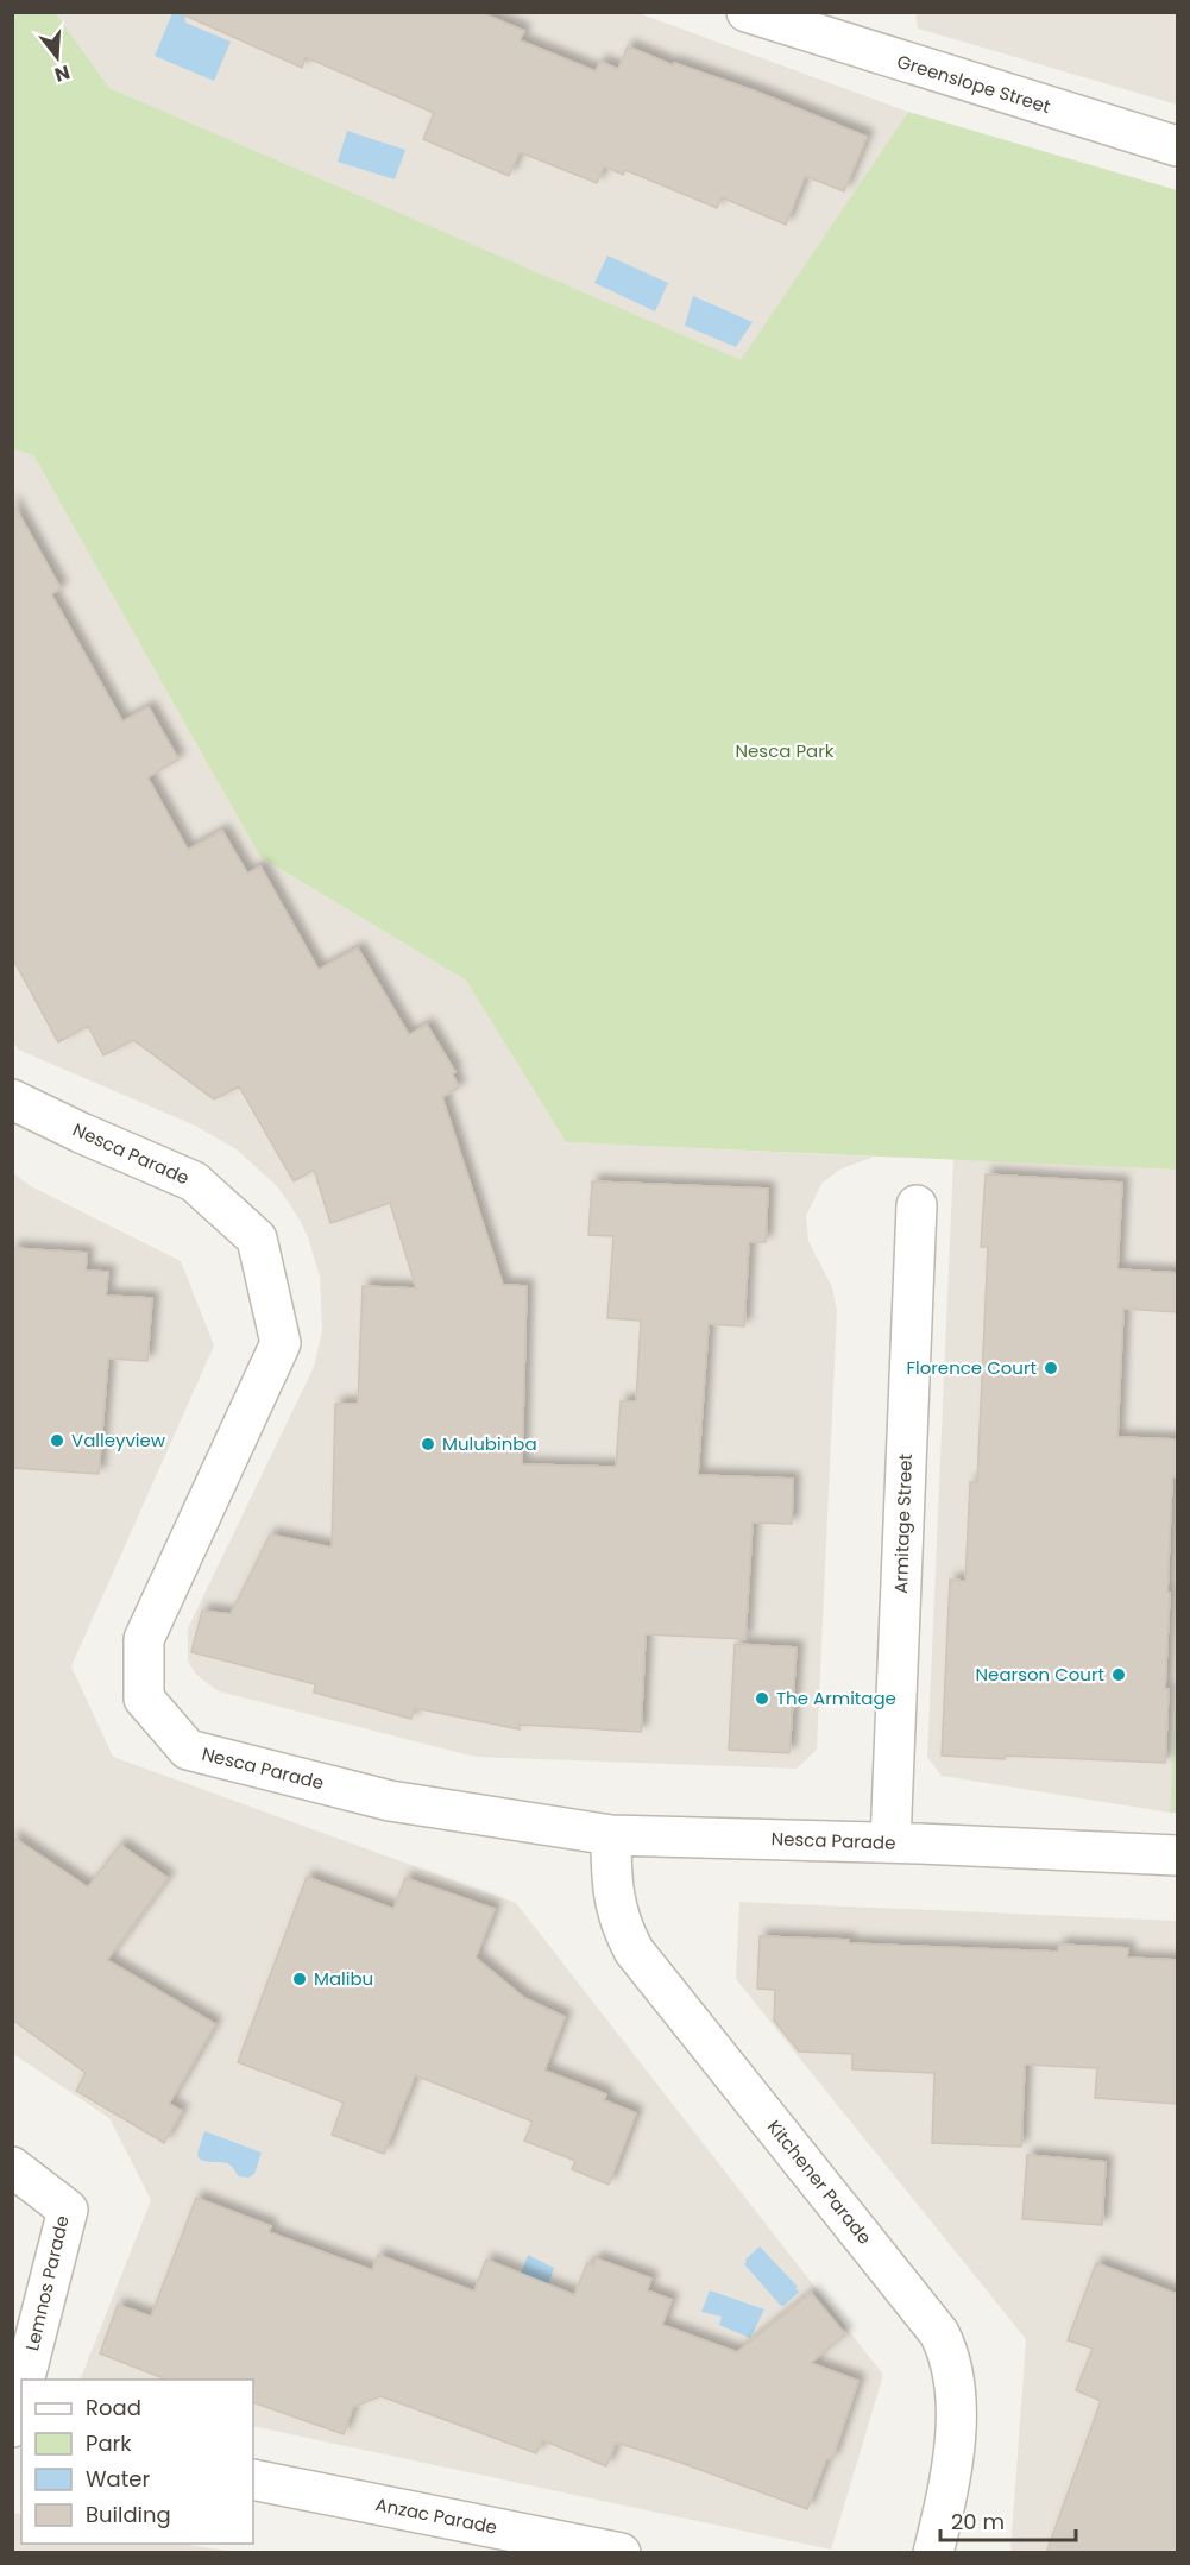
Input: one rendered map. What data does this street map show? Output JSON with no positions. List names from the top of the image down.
{
  "streets": {
    "street": [
      "Greenslope Street",
      "Nesca Parade",
      "Armitage Street",
      "Kitchener Parade",
      "Lemnos Parade",
      "Anzac Parade"
    ]
  },
  "crossings": [
    ["Nesca Parade", "Armitage Street"],
    ["Nesca Parade", "Kitchener Parade"]
  ],
  "parks": ["Nesca Park"],
  "places": [
    "Florence Court",
    "Valleyview",
    "Mulubinba",
    "Nearson Court",
    "The Armitage",
    "Malibu"
  ],
  "legend": [
    "Road",
    "Park",
    "Water",
    "Building"
  ],
  "scale_bar": "20 m",
  "north": "bottom"
}
